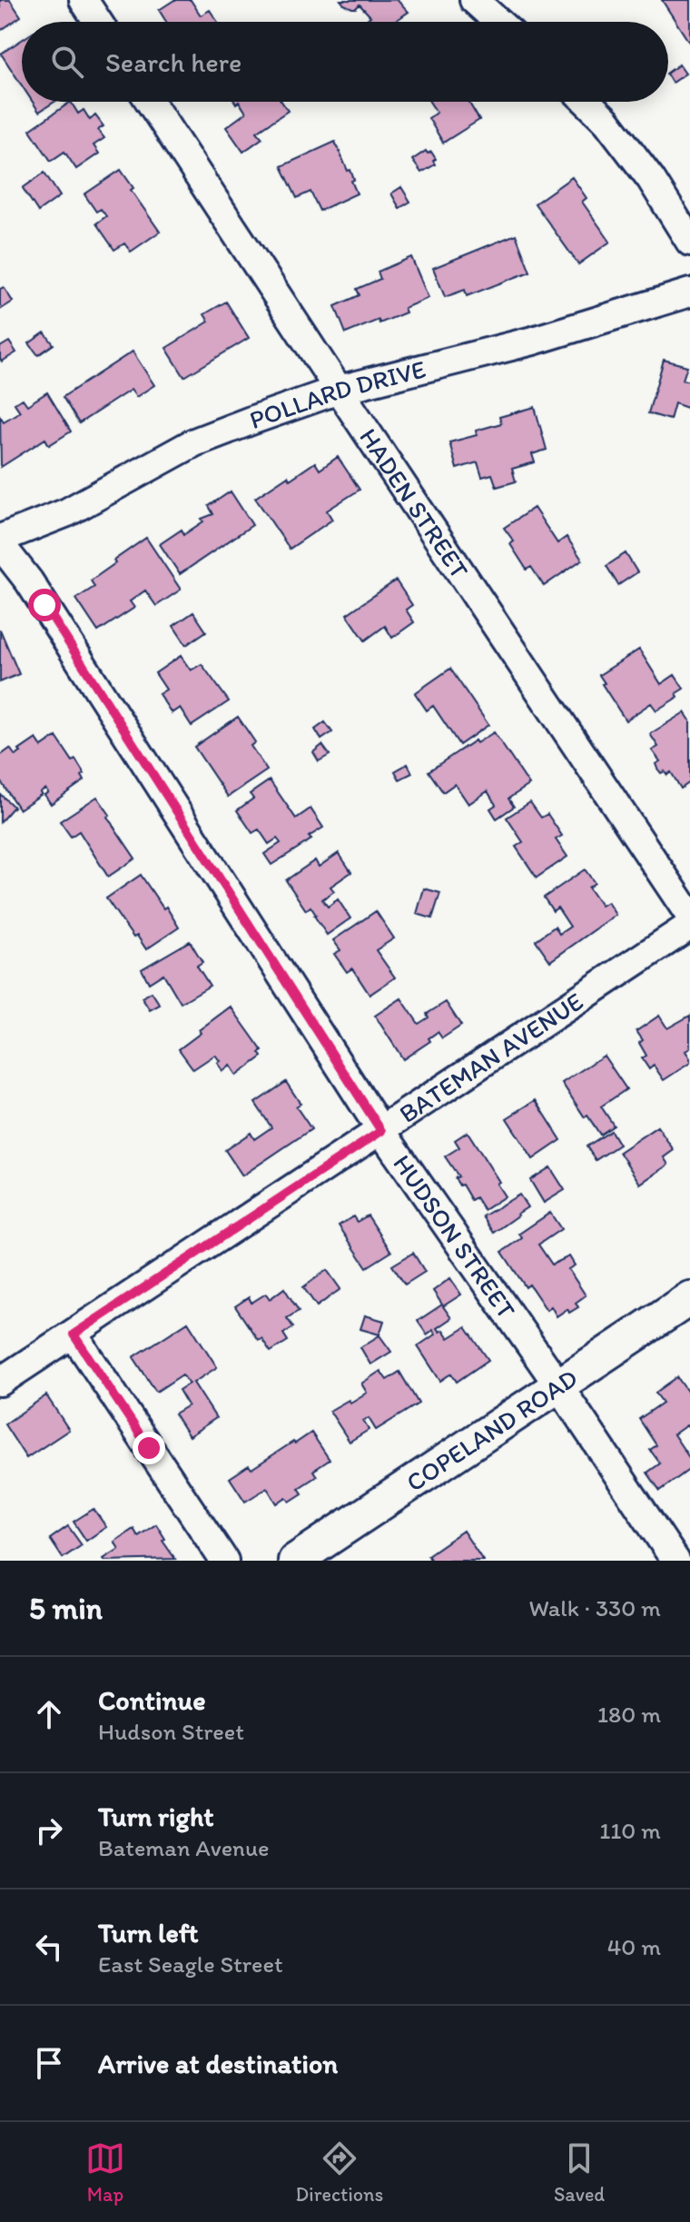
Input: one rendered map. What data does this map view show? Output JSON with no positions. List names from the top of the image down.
{
  "streets": {
    "street": [
      "POLLARD DRIVE",
      "HADEN STREET",
      "BATEMAN AVENUE",
      "HUDSON STREET",
      "COPELAND ROAD"
    ]
  },
  "crossings": [
    ["POLLARD DRIVE", "HADEN STREET"],
    ["POLLARD DRIVE", "HUDSON STREET"],
    ["BATEMAN AVENUE", "HUDSON STREET"],
    ["HUDSON STREET", "COPELAND ROAD"]
  ],
  "page": {
    "search": "Search here",
    "heading": ["5 min", "Walk · 330 m"],
    "list": [
      ["Continue", "Hudson Street", "180 m"],
      ["Turn right", "Bateman Avenue", "110 m"],
      ["Turn left", "East Seagle Street", "40 m"],
      "Arrive at destination"
    ],
    "nav": ["Map", "Directions", "Saved"]
  }
}
